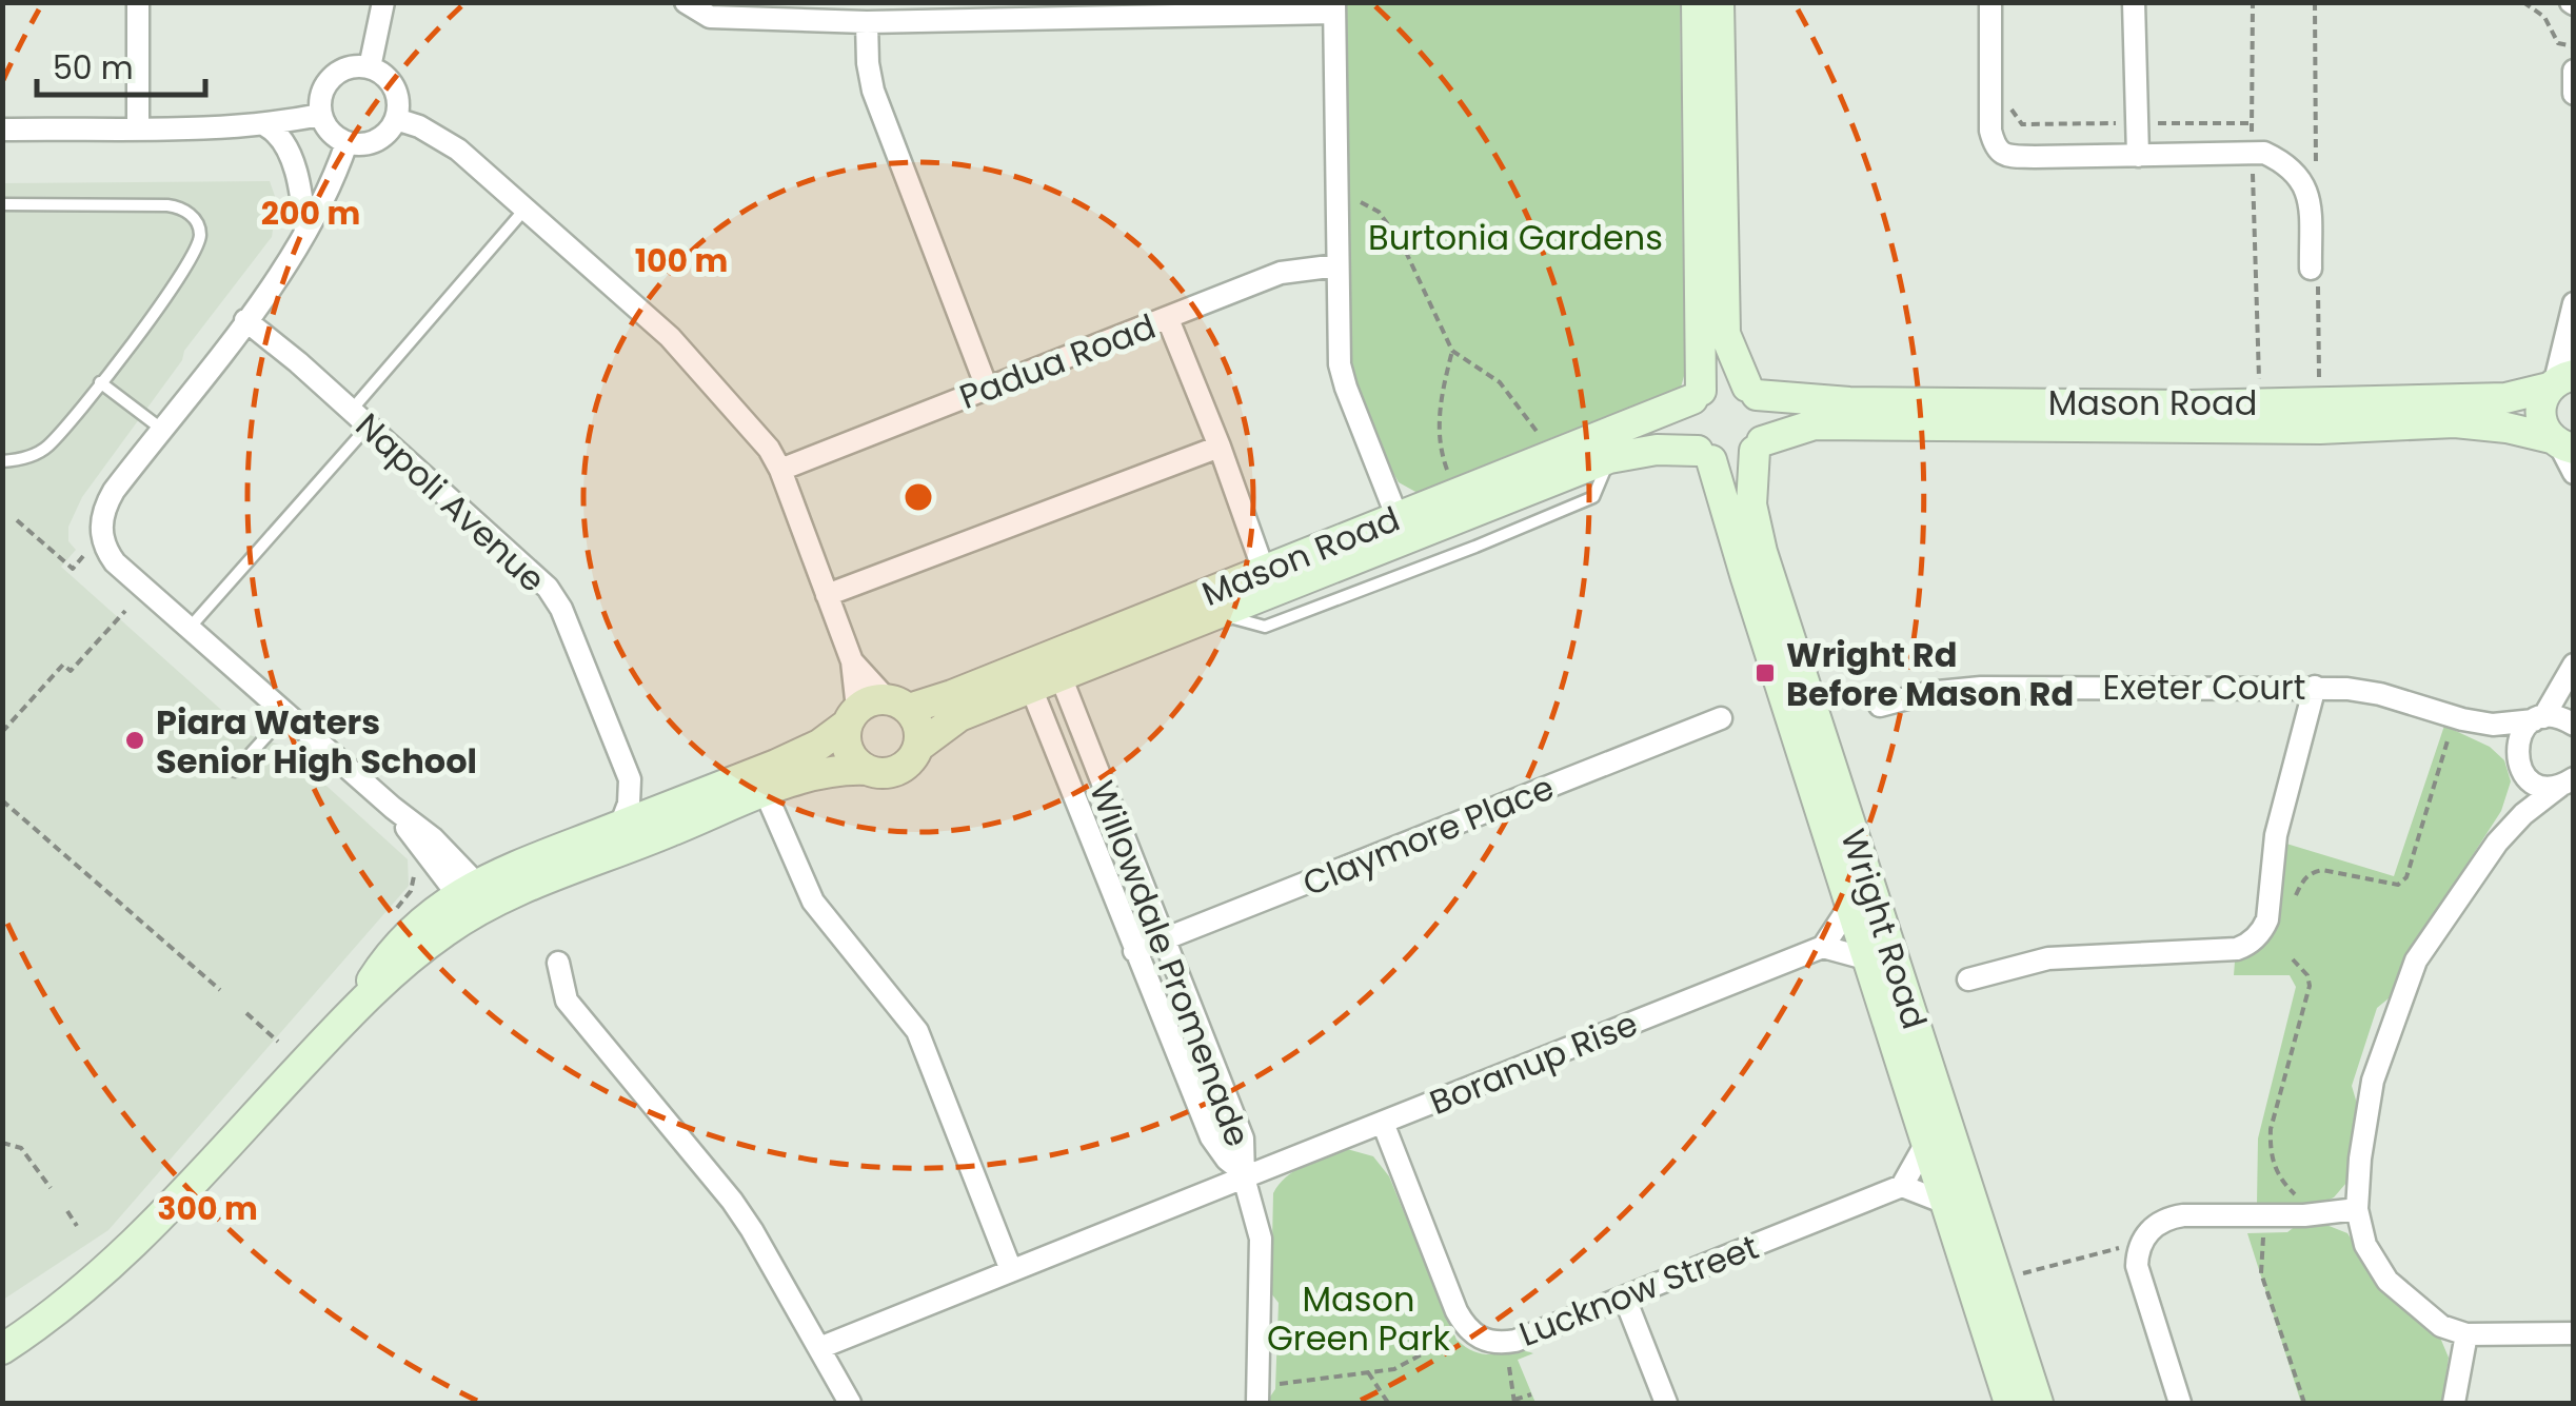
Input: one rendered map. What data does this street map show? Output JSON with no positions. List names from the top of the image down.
{
  "streets": {
    "street": [
      "Padua Road",
      "Mason Road",
      "Napoli Avenue",
      "Exeter Court",
      "Claymore Place",
      "Wright Road",
      "Willowdale Promenade",
      "Boranup Rise",
      "Lucknow Street"
    ]
  },
  "crossings": [
    ["Mason Road", "Wright Road"],
    ["Mason Road", "Willowdale Promenade"],
    ["Claymore Place", "Willowdale Promenade"],
    ["Willowdale Promenade", "Boranup Rise"],
    ["Boranup Rise", "Lucknow Street"]
  ],
  "parks": ["Burtonia Gardens", "Mason Green Park"],
  "places": {
    "transit": ["Wright Rd Before Mason Rd"],
    "other": ["Piara Waters Senior High School"]
  },
  "scale_bar": "50 m",
  "rings": ["200 m", "100 m", "300 m"]
}
